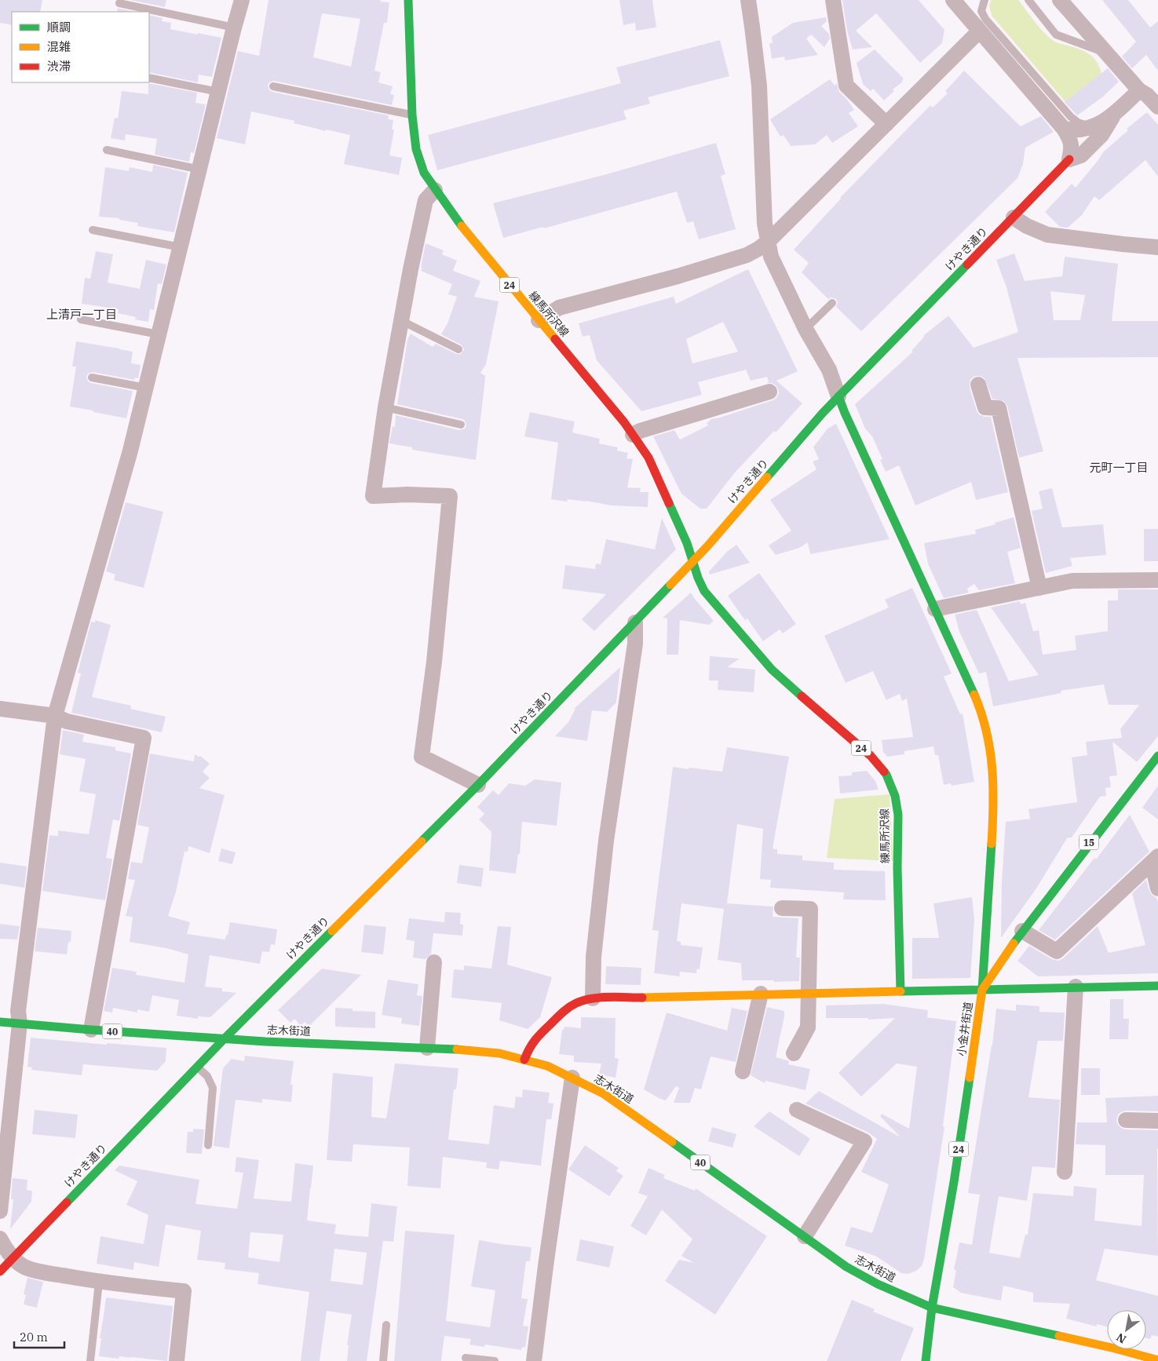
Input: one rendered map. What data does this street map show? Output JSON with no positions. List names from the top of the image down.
{
  "streets": {
    "main road": [
      "けやき通り",
      "24",
      "練馬所沢線",
      "15",
      "小金井街道",
      "志木街道",
      "40"
    ]
  },
  "crossings": [
    ["けやき通り", "練馬所沢線"],
    ["けやき通り", "志木街道"],
    ["小金井街道", "志木街道"]
  ],
  "districts": ["上清戸一丁目", "元町一丁目"],
  "legend": ["順調", "混雑", "渋滞"],
  "scale_bar": "20 m",
  "north": "bottom left"
}
